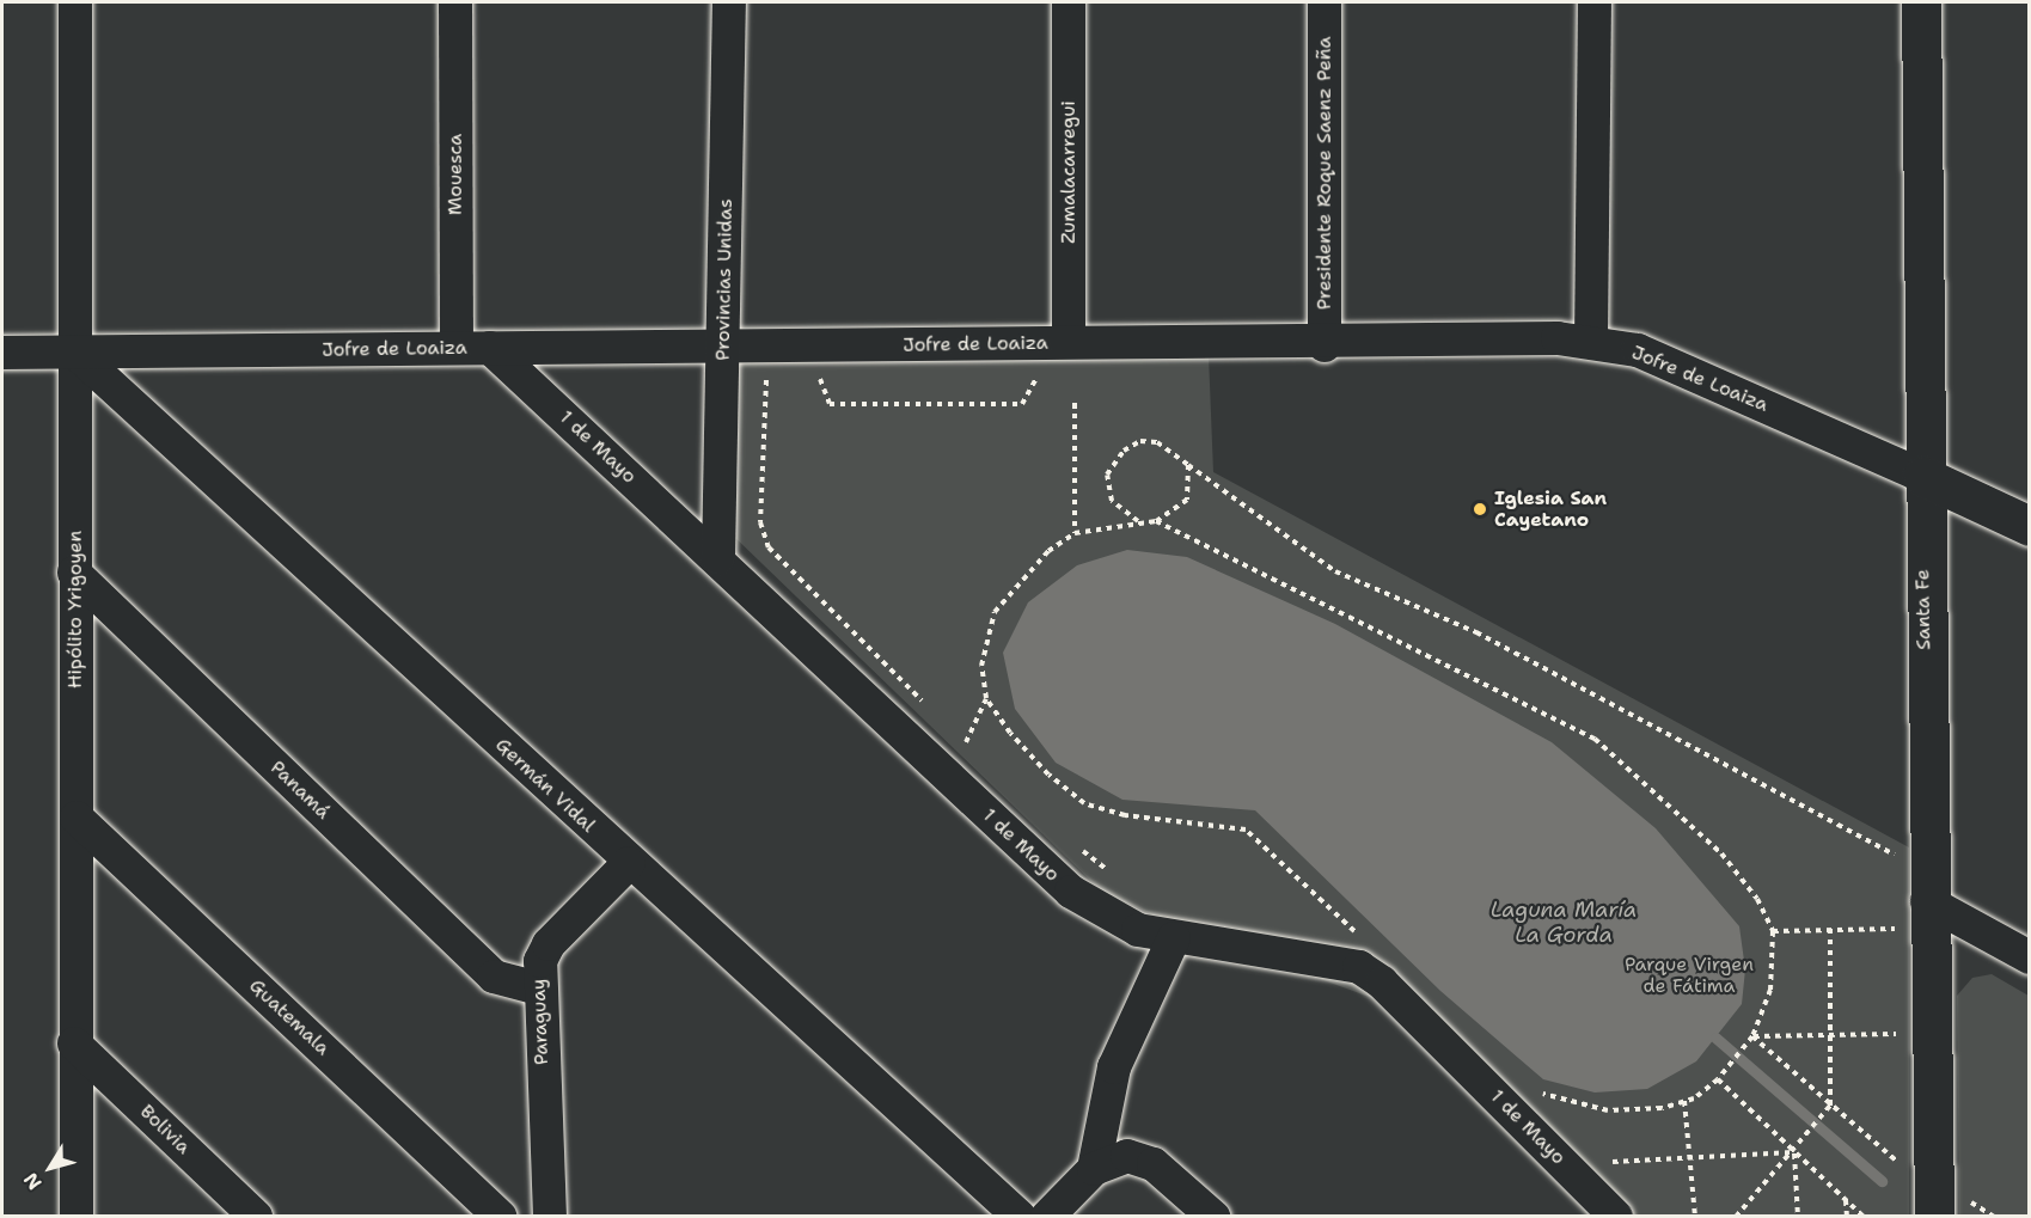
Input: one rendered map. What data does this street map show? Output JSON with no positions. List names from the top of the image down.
{
  "streets": {
    "street": [
      "Zumalacarregui",
      "Presidente Roque Saenz Peña",
      "Mouesca",
      "Provincias Unidas",
      "Jofre de Loaiza",
      "1 de Mayo",
      "Hipólito Yrigoyen",
      "Santa Fe",
      "Germán Vidal",
      "Panamá",
      "Guatemala",
      "Paraguay",
      "Bolivia"
    ]
  },
  "crossings": [
    ["Zumalacarregui", "Jofre de Loaiza"],
    ["Presidente Roque Saenz Peña", "Jofre de Loaiza"],
    ["Mouesca", "Jofre de Loaiza"],
    ["Provincias Unidas", "Jofre de Loaiza"],
    ["Provincias Unidas", "1 de Mayo"],
    ["Jofre de Loaiza", "1 de Mayo"],
    ["Jofre de Loaiza", "Hipólito Yrigoyen"],
    ["Jofre de Loaiza", "Santa Fe"],
    ["Jofre de Loaiza", "Germán Vidal"],
    ["Hipólito Yrigoyen", "Germán Vidal"],
    ["Hipólito Yrigoyen", "Panamá"],
    ["Hipólito Yrigoyen", "Guatemala"],
    ["Hipólito Yrigoyen", "Bolivia"],
    ["Germán Vidal", "Paraguay"],
    ["Panamá", "Paraguay"]
  ],
  "water": ["Laguna María La Gorda"],
  "parks": ["Parque Virgen de Fátima"],
  "places": ["Iglesia San Cayetano"],
  "north": "bottom left"
}
